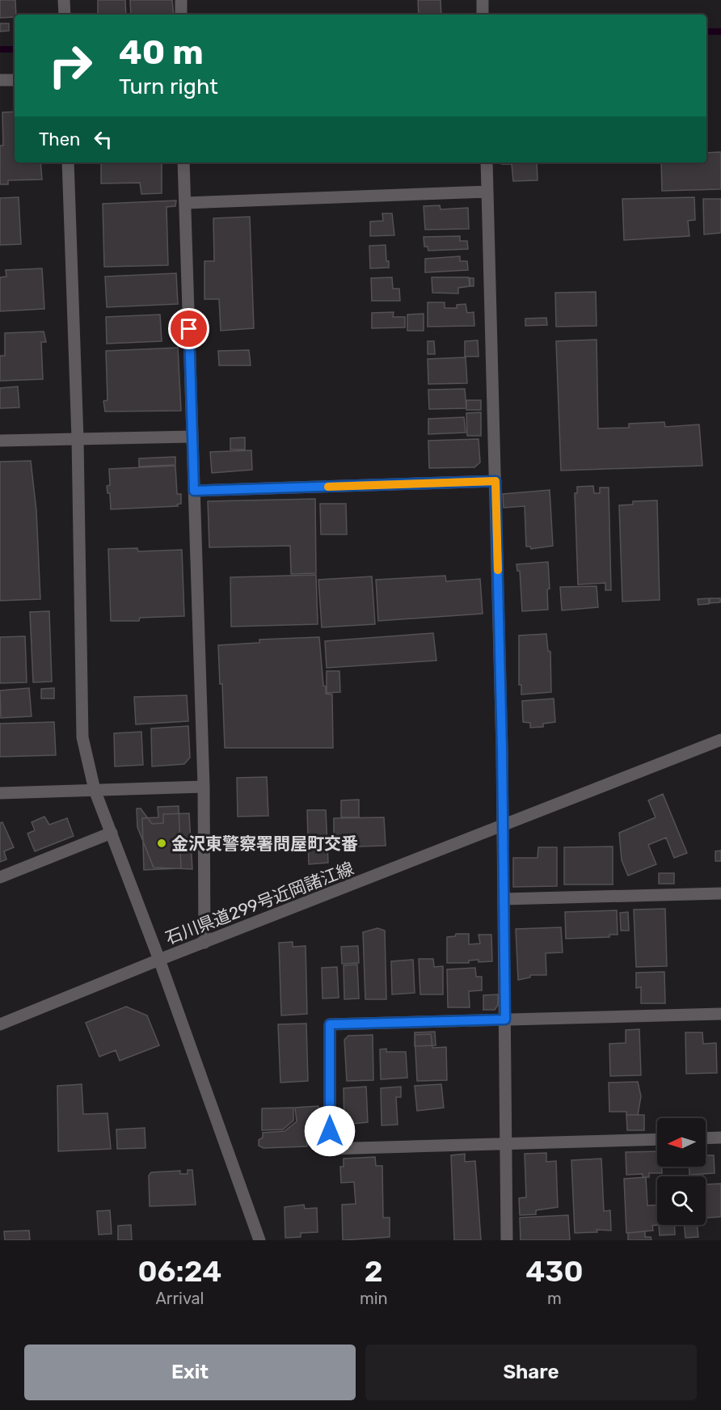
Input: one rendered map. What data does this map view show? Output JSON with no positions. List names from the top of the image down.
{
  "streets": {
    "street": ["石川県道299号近岡諸江線"]
  },
  "places": ["金沢東警察署問屋町交番"],
  "north": "left",
  "page": {
    "turn": ["40 m", "Turn right"],
    "then": "Then",
    "eta": [
      "06:24",
      "Arrival",
      "2",
      "min",
      "430",
      "m"
    ],
    "buttons": ["Exit", "Share"]
  }
}
